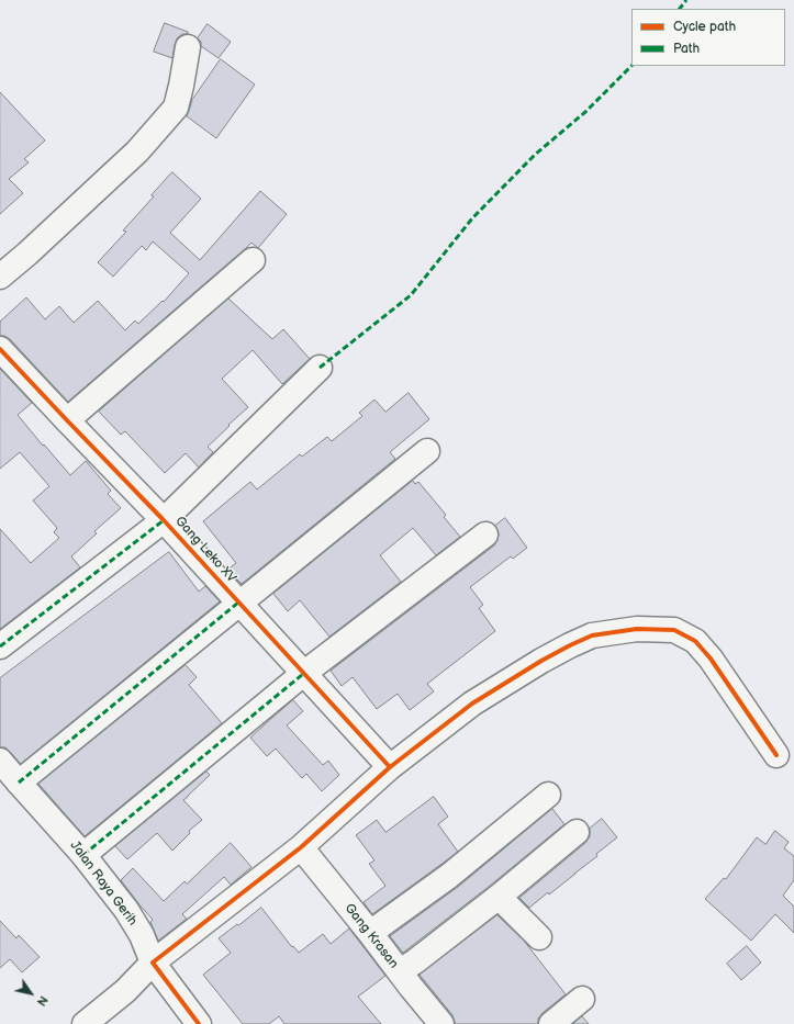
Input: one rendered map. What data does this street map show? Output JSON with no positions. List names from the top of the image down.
{
  "streets": {
    "street": ["Gang Leko XV", "Jalan Raya Gerih", "Gang Krasan"]
  },
  "legend": ["Cycle path", "Path"],
  "north": "bottom right"
}
